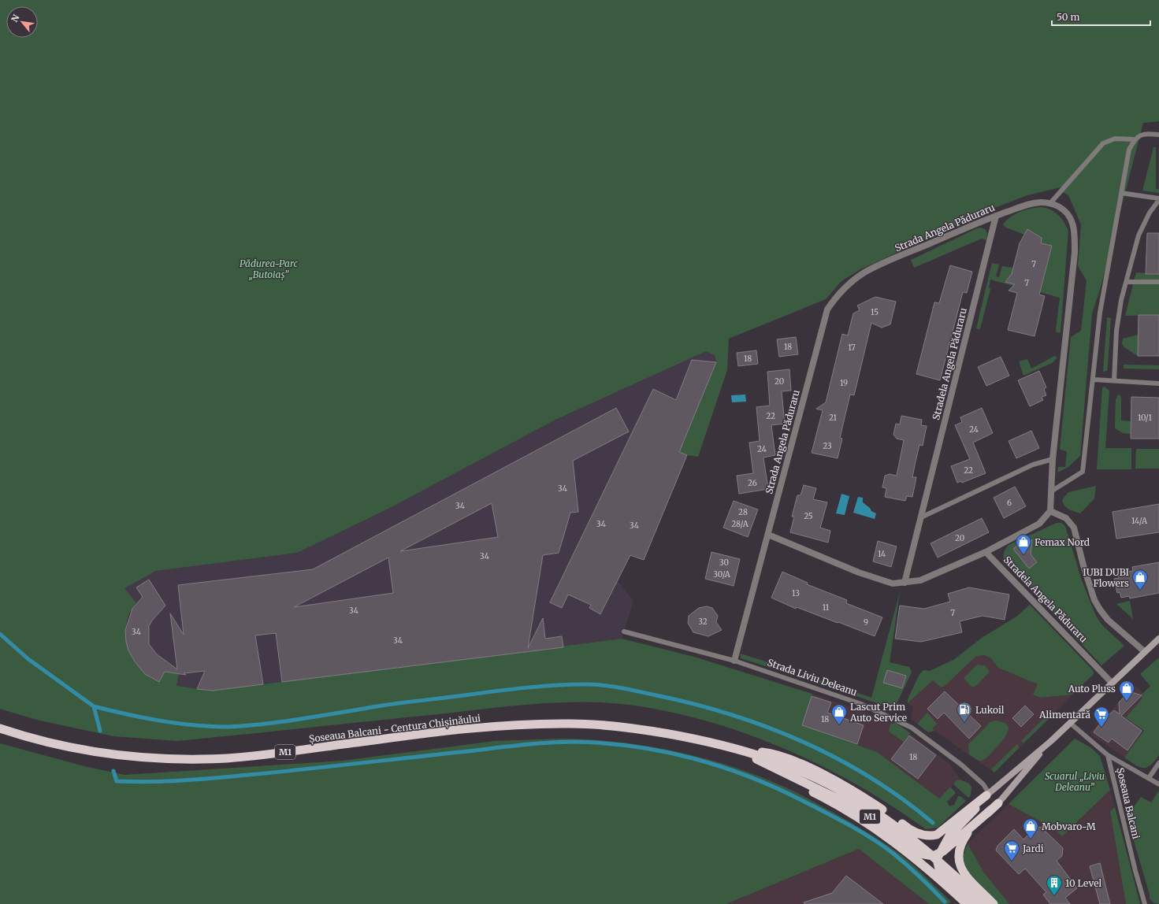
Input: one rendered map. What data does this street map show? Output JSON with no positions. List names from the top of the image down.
{
  "streets": {
    "highway": ["Șoseaua Balcani - Centura Chișinăului", "M1"],
    "street": ["Strada Angela Păduraru", "Stradela Angela Păduraru"],
    "lane": ["Strada Liviu Deleanu", "Șoseaua Balcani"]
  },
  "crossings": [
    ["Strada Angela Păduraru", "Stradela Angela Păduraru"],
    ["Strada Angela Păduraru", "Strada Liviu Deleanu"],
    ["Strada Liviu Deleanu", "M1"],
    ["Șoseaua Balcani - Centura Chișinăului", "M1"]
  ],
  "parks": ["Pădurea-Parc „Butoiaș”", "Scuarul „Liviu Deleanu”"],
  "places": {
    "shop": [
      "Femax Nord",
      "IUBI DUBI Flowers",
      "Auto Pluss",
      "Lascut Prim Auto Service",
      "Mobvaro-M"
    ],
    "fuel station": ["Lukoil"],
    "supermarket": ["Alimentară", "Jardi"],
    "building": ["10 Level"]
  },
  "house_numbers": [
    "7",
    "7",
    "15",
    "18",
    "17",
    "18",
    "20",
    "19",
    "22",
    "21",
    "10/1",
    "24",
    "23",
    "24",
    "22",
    "26",
    "34",
    "6",
    "34",
    "28",
    "25",
    "14/A",
    "34",
    "28/A",
    "34",
    "20",
    "14",
    "34",
    "30",
    "30/A",
    "13",
    "11",
    "34",
    "7",
    "32",
    "9",
    "34",
    "34",
    "18",
    "18"
  ],
  "scale_bar": "50 m",
  "north": "top left"
}
